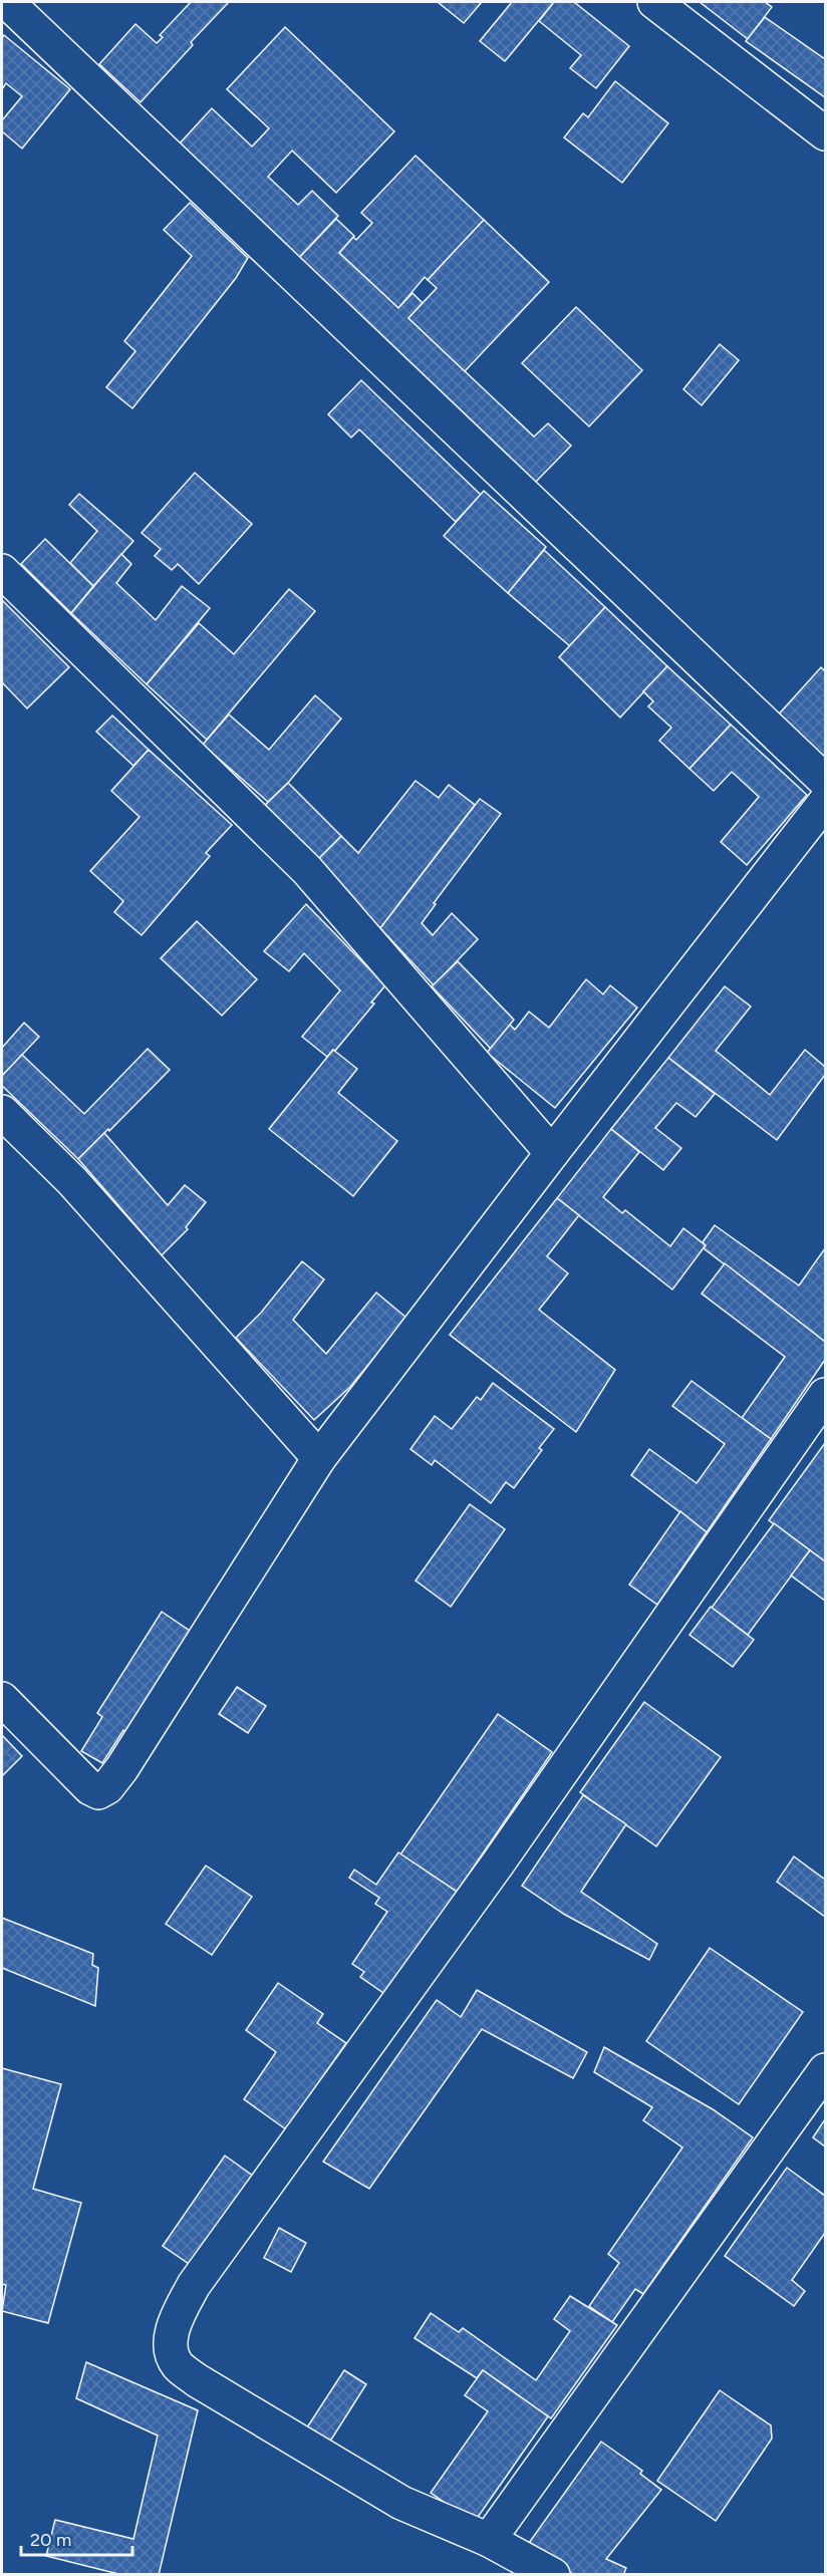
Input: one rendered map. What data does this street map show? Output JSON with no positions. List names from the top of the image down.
{
  "scale_bar": "20 m"
}
